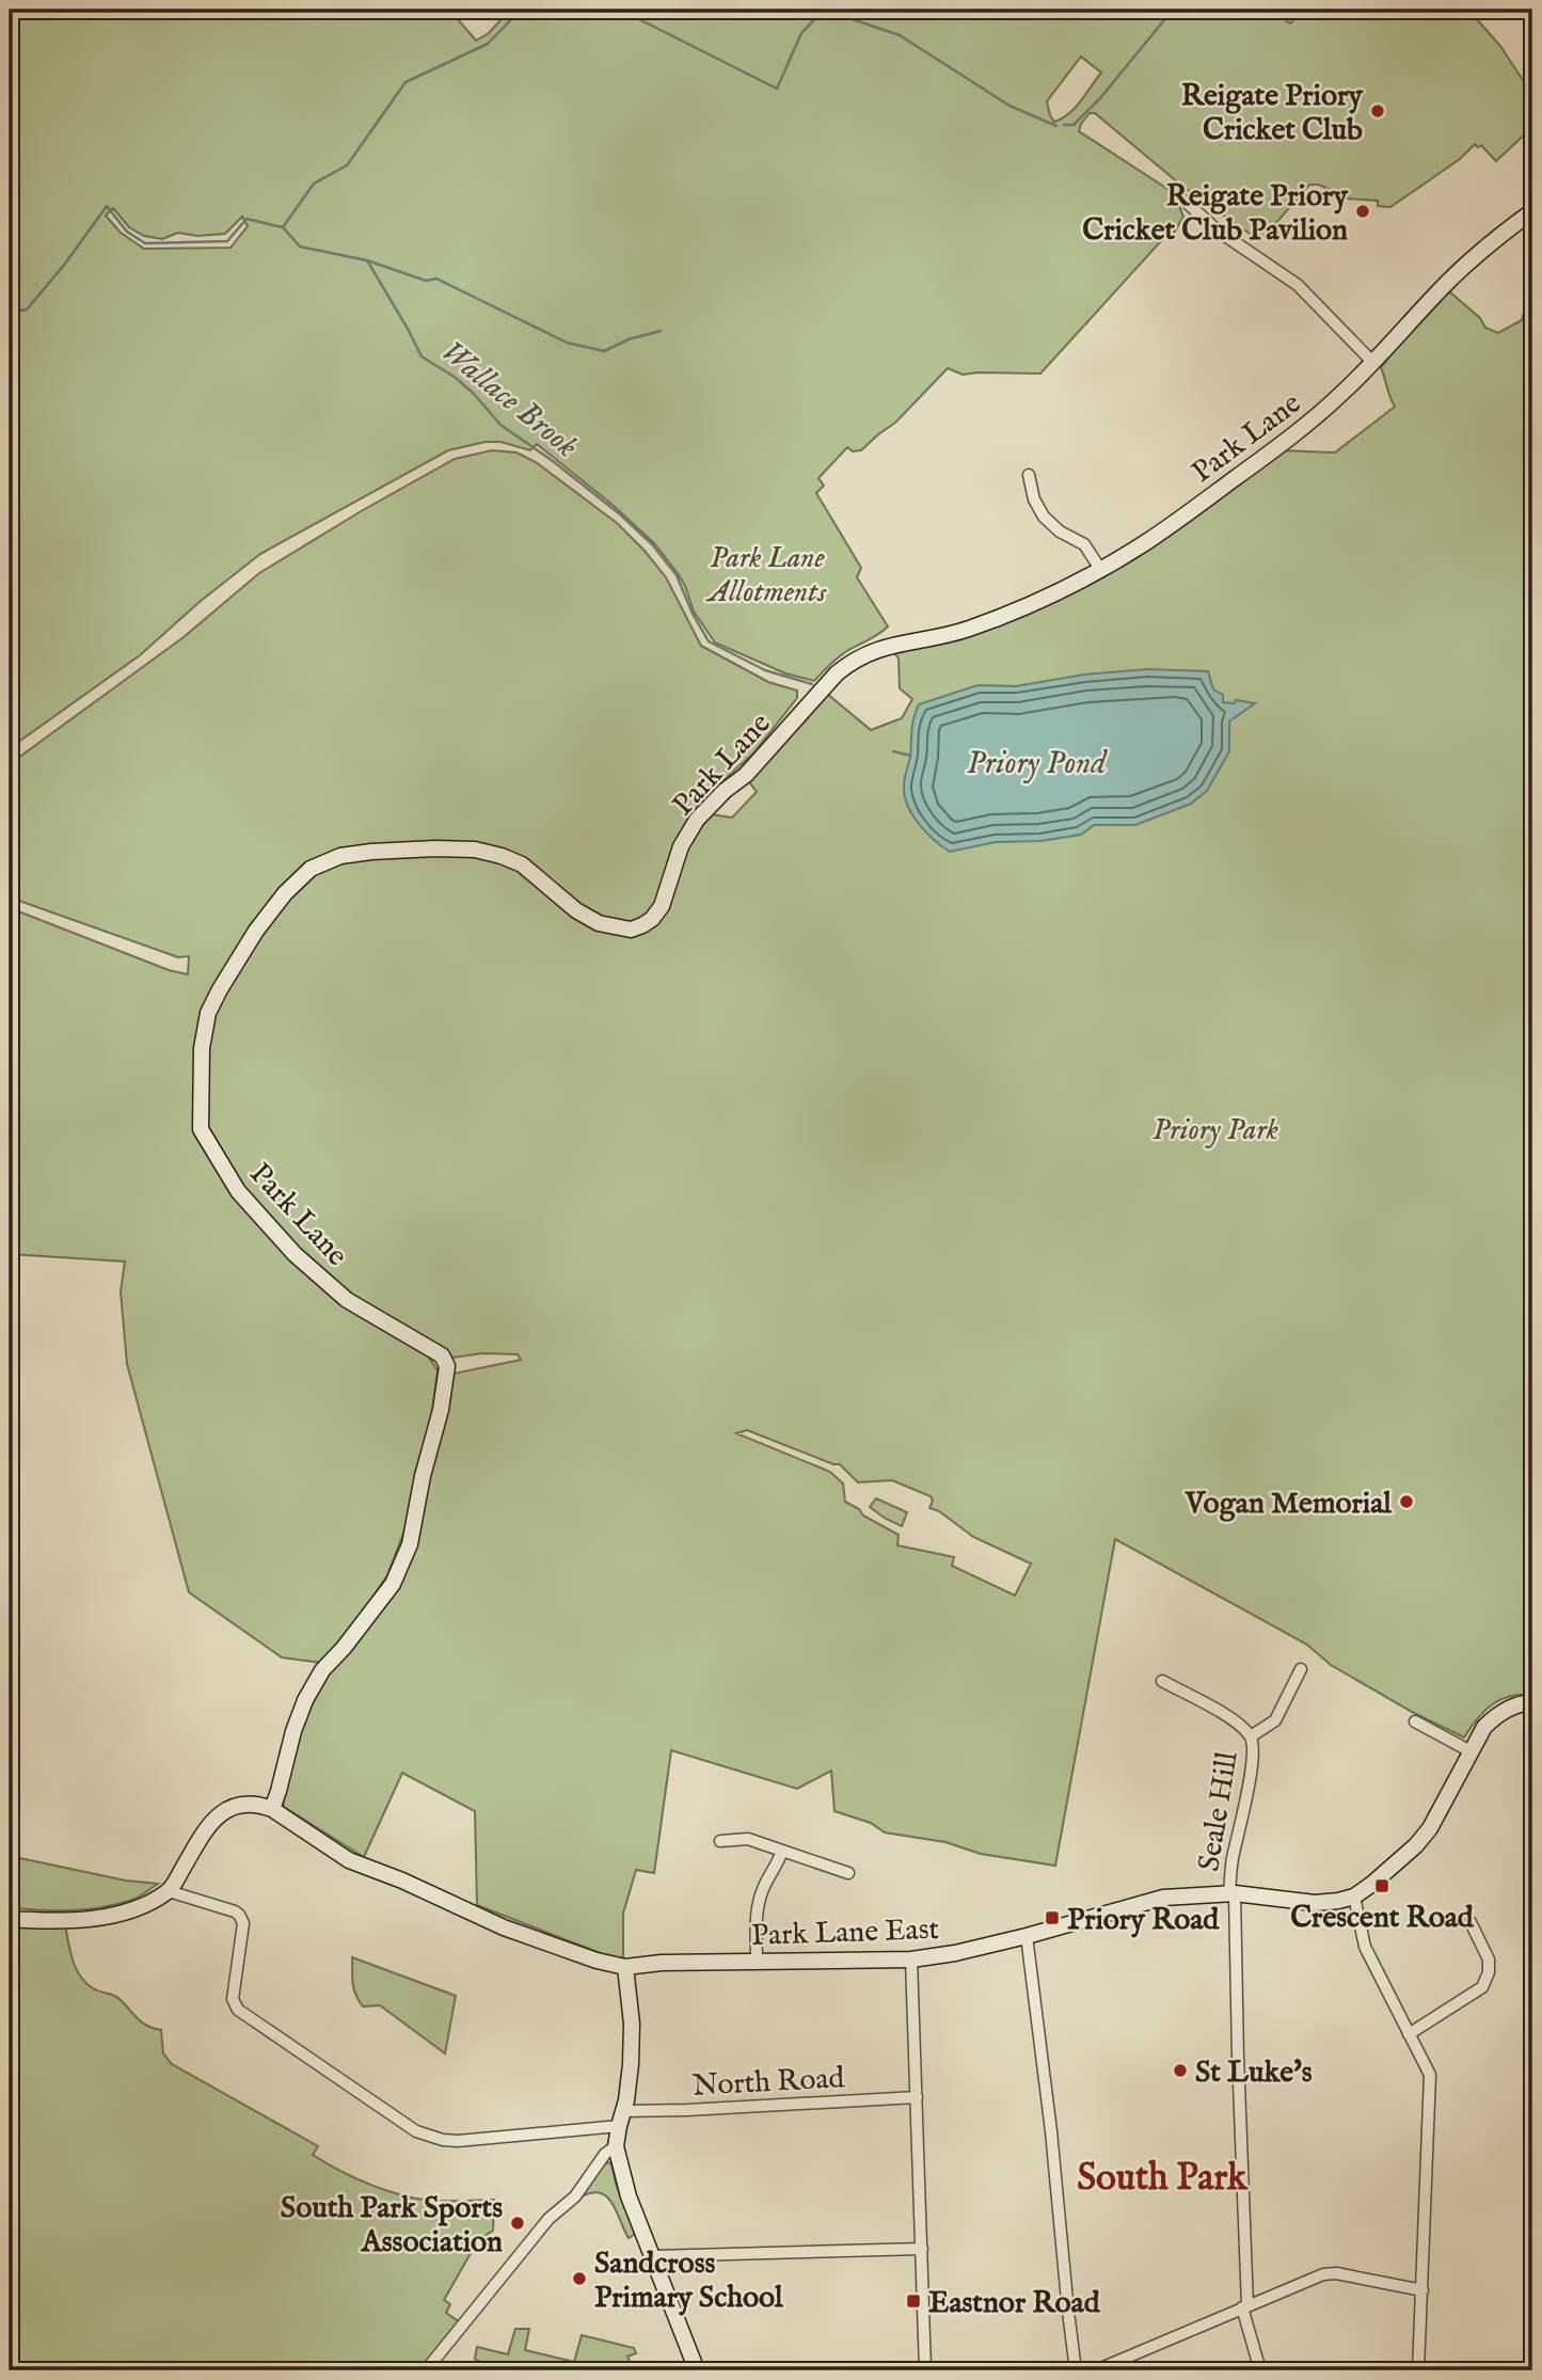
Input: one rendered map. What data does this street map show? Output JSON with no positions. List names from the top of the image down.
{
  "streets": {
    "street": [
      "Park Lane",
      "Seale Hill",
      "Park Lane East",
      "North Road"
    ]
  },
  "crossings": [
    ["Park Lane", "Park Lane East"],
    ["Seale Hill", "Park Lane East"]
  ],
  "districts": ["South Park"],
  "water": ["Wallace Brook", "Priory Pond"],
  "parks": ["Park Lane Allotments", "Priory Park"],
  "places": {
    "other": [
      "Reigate Priory Cricket Club",
      "Reigate Priory Cricket Club Pavilion",
      "Vogan Memorial",
      "St Luke's",
      "South Park Sports Association",
      "Sandcross Primary School"
    ],
    "transit": ["Crescent Road", "Priory Road", "Eastnor Road"]
  }
}
